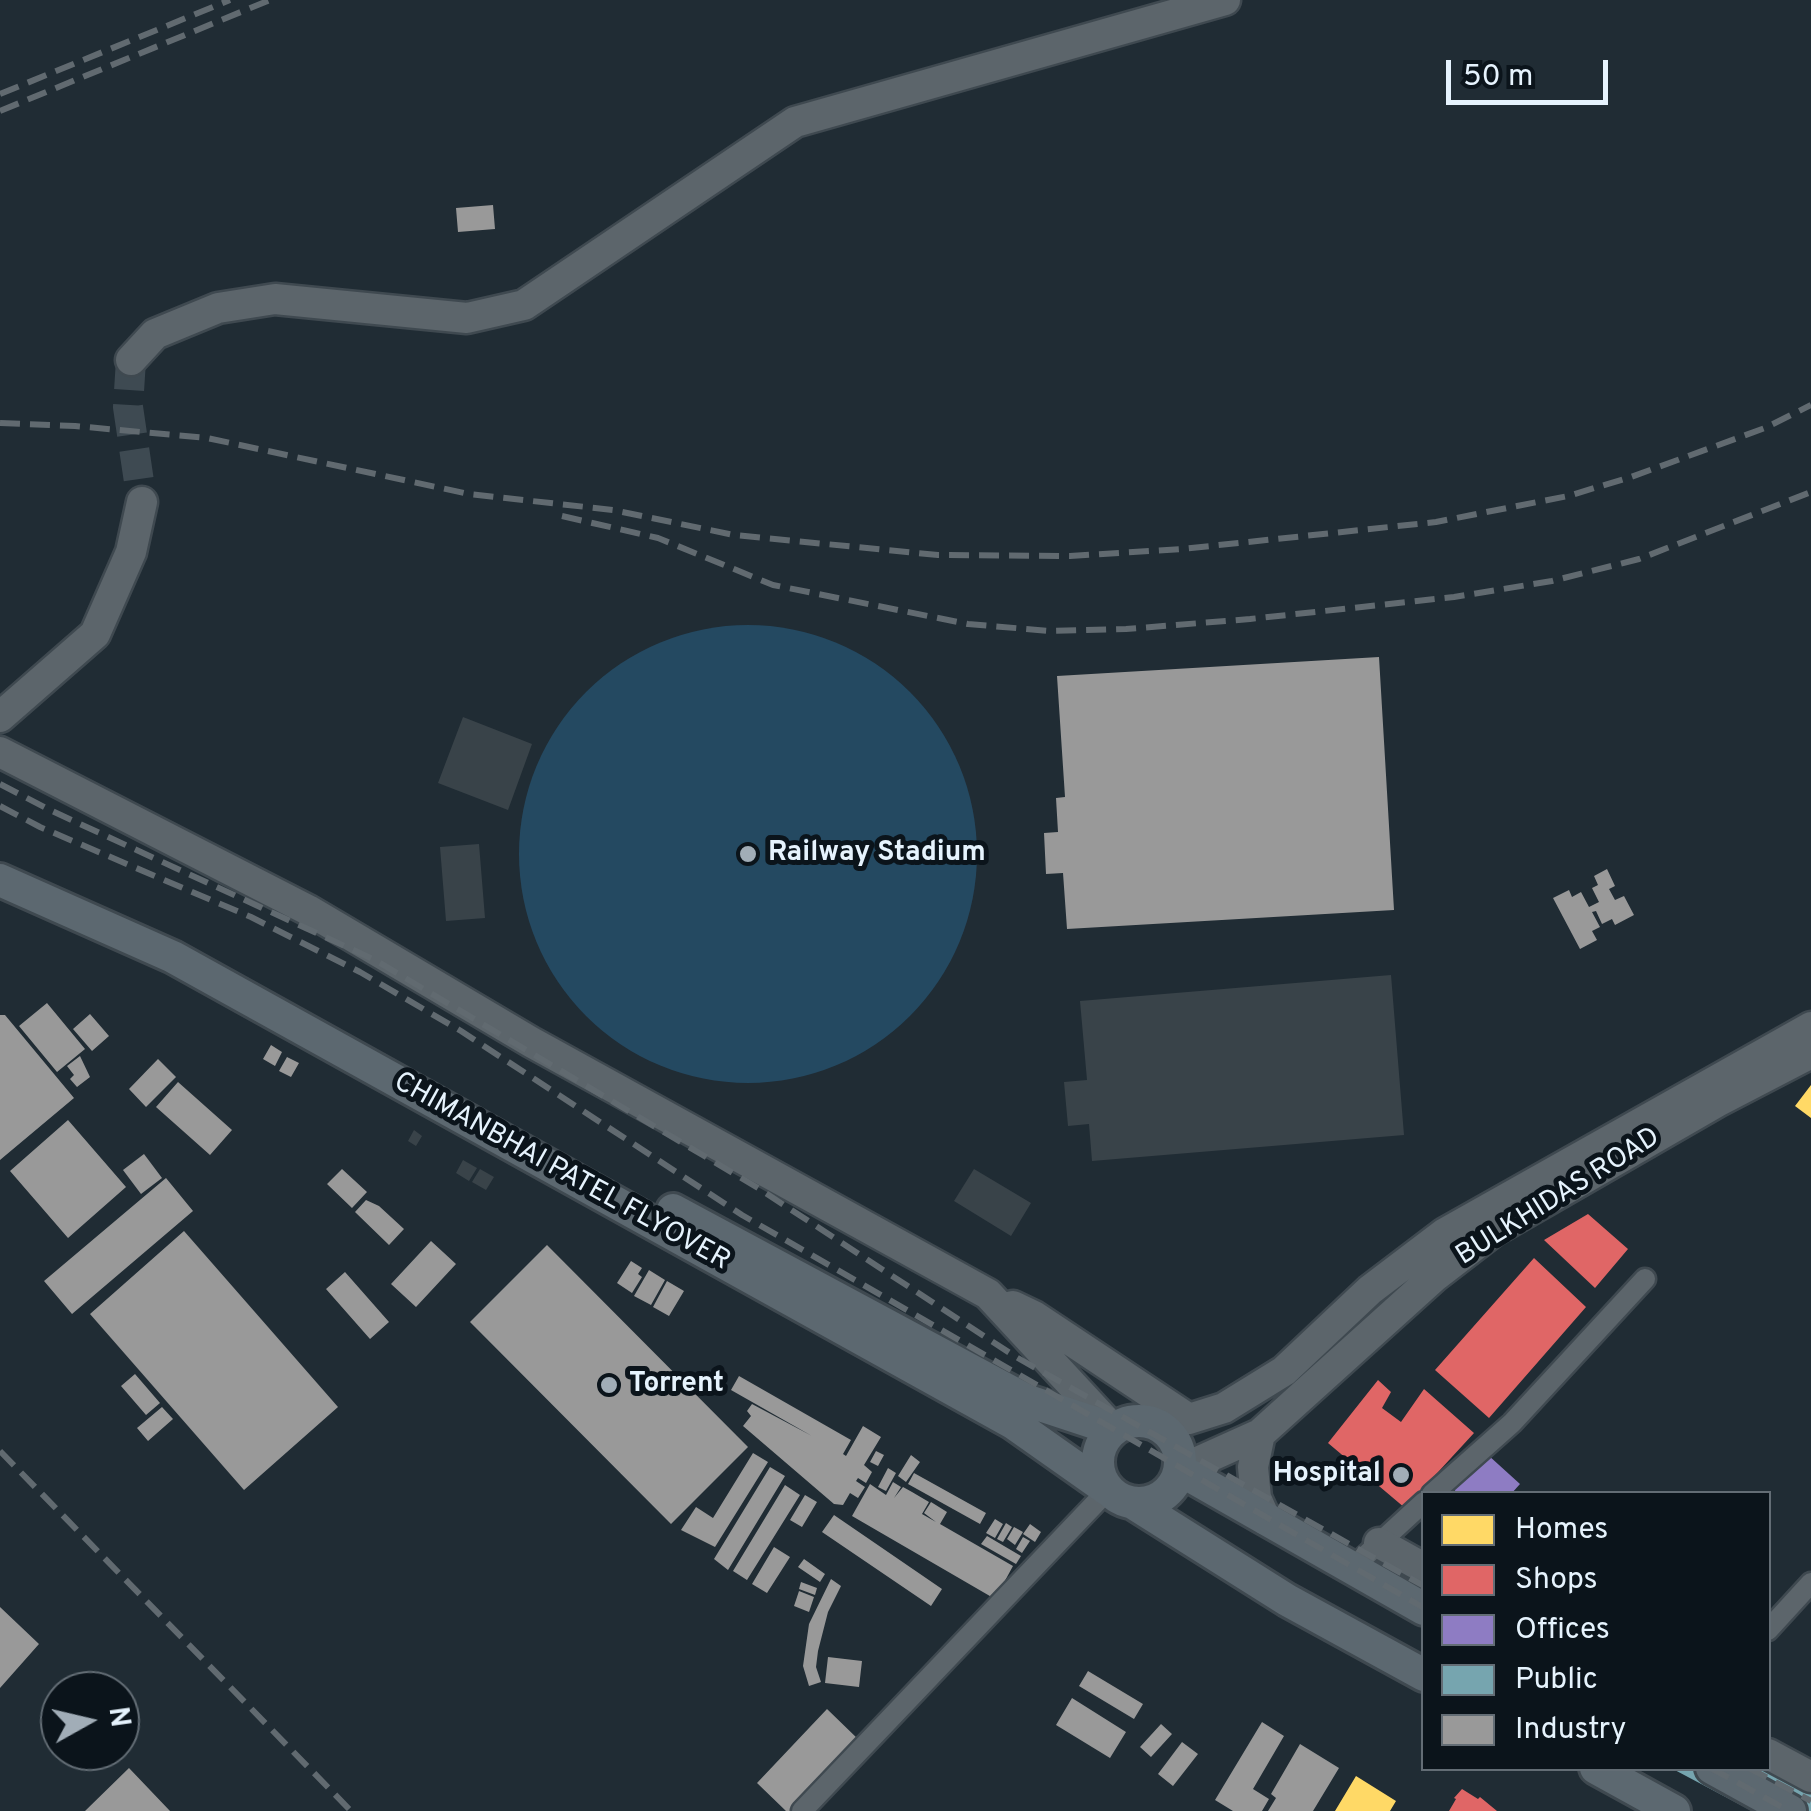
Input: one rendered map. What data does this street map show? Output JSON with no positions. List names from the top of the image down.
{
  "streets": {
    "main road": ["CHIMANBHAI PATEL FLYOVER", "BULKHIDAS ROAD"]
  },
  "crossings": [
    ["CHIMANBHAI PATEL FLYOVER", "BULKHIDAS ROAD"]
  ],
  "places": ["Railway Stadium", "Torrent", "Hospital"],
  "legend": [
    "Homes",
    "Shops",
    "Offices",
    "Public",
    "Industry"
  ],
  "scale_bar": "50 m",
  "north": "right"
}
